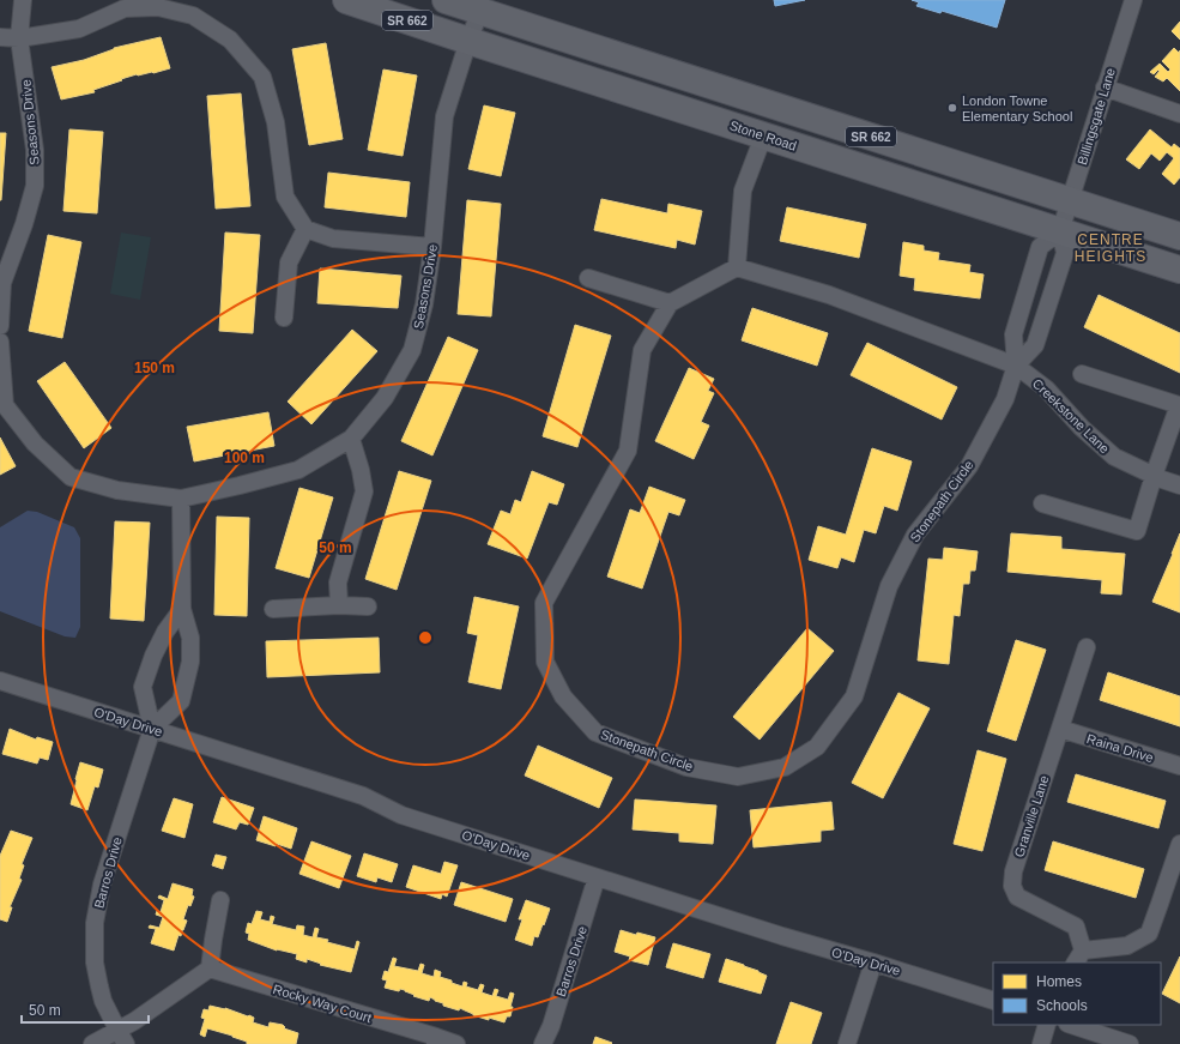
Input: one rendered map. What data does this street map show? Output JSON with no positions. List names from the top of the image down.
{
  "streets": {
    "main road": ["SR 662", "Stone Road"],
    "street": [
      "Billingsgate Lane",
      "Seasons Drive",
      "Creekstone Lane",
      "Stonepath Circle",
      "O'Day Drive",
      "Raina Drive",
      "Granville Lane",
      "Barros Drive",
      "Rocky Way Court"
    ]
  },
  "crossings": [
    ["SR 662", "Billingsgate Lane"],
    ["SR 662", "Seasons Drive"],
    ["Billingsgate Lane", "Stone Road"],
    ["Billingsgate Lane", "Stonepath Circle"],
    ["Seasons Drive", "Stone Road"],
    ["Stone Road", "Stonepath Circle"],
    ["Creekstone Lane", "Stonepath Circle"],
    ["O'Day Drive", "Barros Drive"],
    ["Raina Drive", "Granville Lane"]
  ],
  "districts": ["CENTRE HEIGHTS"],
  "places": ["London Towne Elementary School"],
  "legend": ["Homes", "Schools"],
  "scale_bar": "50 m",
  "rings": ["150 m", "100 m", "50 m"]
}
